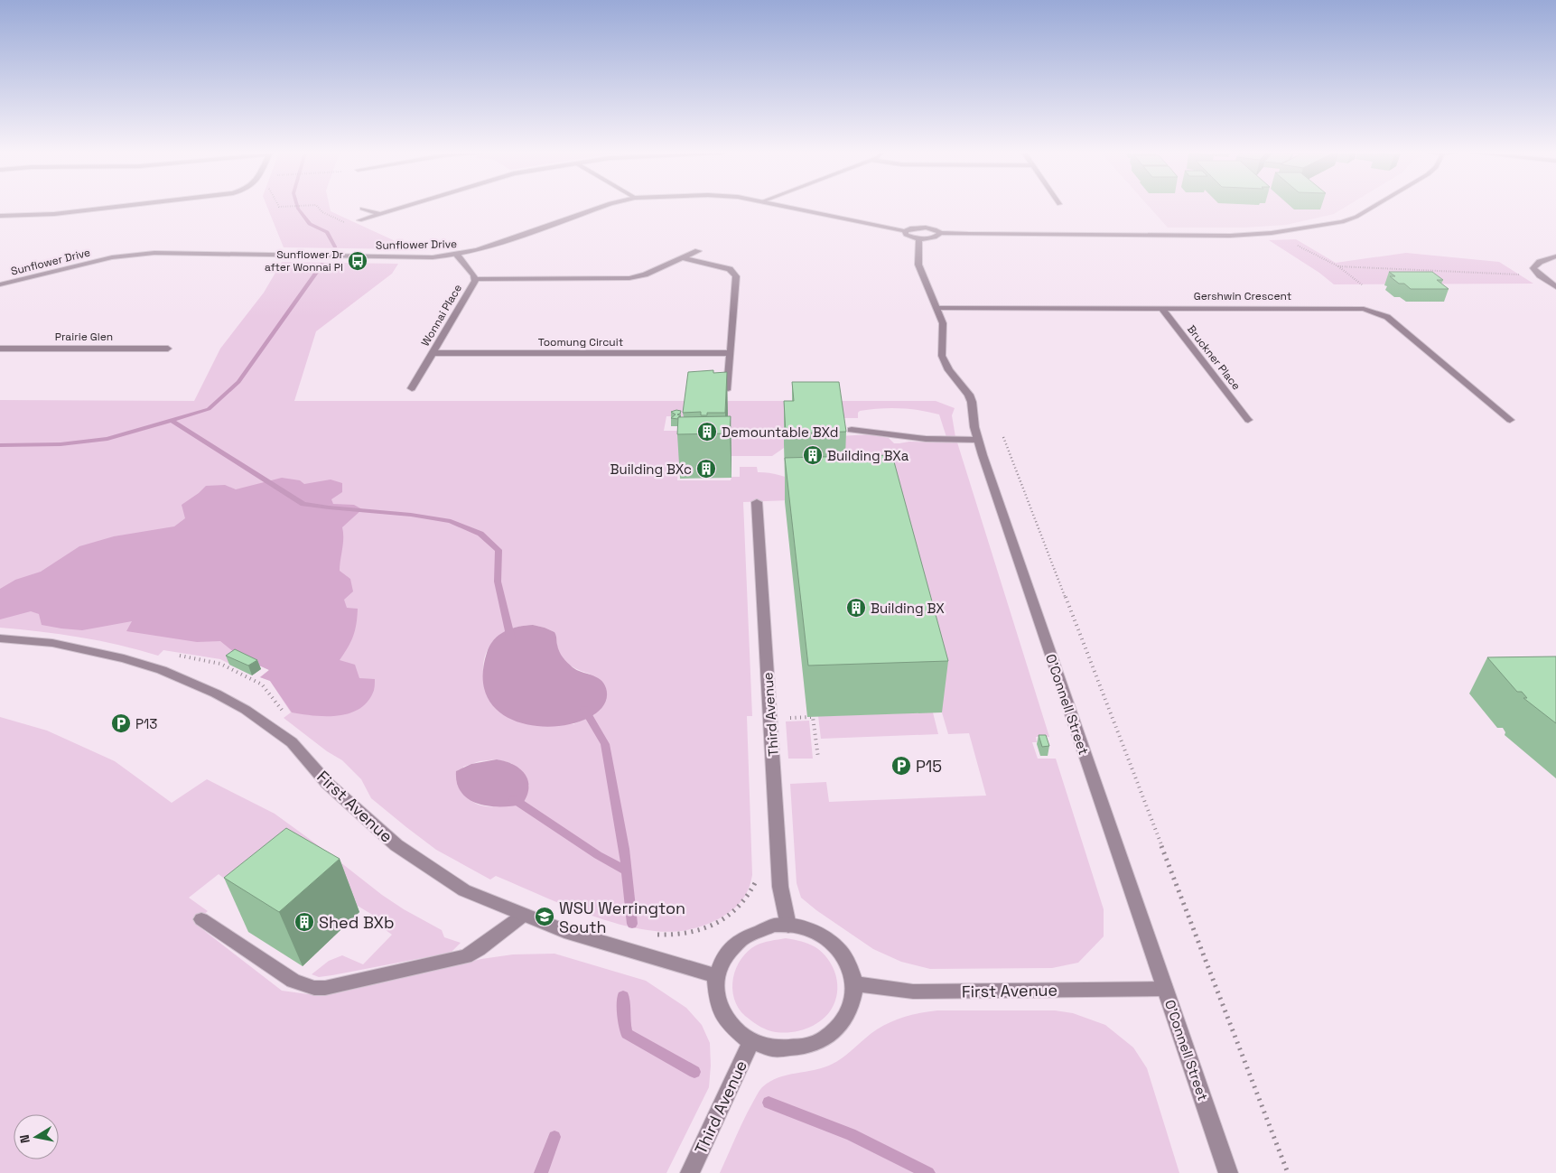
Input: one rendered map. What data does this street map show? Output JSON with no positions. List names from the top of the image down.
{
  "streets": {
    "street": [
      "Sunflower Drive",
      "Gershwin Crescent",
      "Wonnai Place",
      "Prairie Glen",
      "Toomung Circuit",
      "Bruckner Place",
      "O'Connell Street",
      "Third Avenue",
      "First Avenue"
    ]
  },
  "crossings": [
    ["Sunflower Drive", "Wonnai Place"],
    ["Gershwin Crescent", "Bruckner Place"],
    ["Gershwin Crescent", "O'Connell Street"],
    ["Wonnai Place", "Toomung Circuit"],
    ["O'Connell Street", "First Avenue"],
    ["Third Avenue", "First Avenue"]
  ],
  "places": {
    "bus stop": ["Sunflower Dr after Wonnai Pl"],
    "building": [
      "Demountable BXd",
      "Building BXa",
      "Building BXc",
      "Building BX",
      "Shed BXb"
    ],
    "parking": ["P13", "P15"],
    "school or university": ["WSU Werrington South"]
  },
  "north": "left"
}
